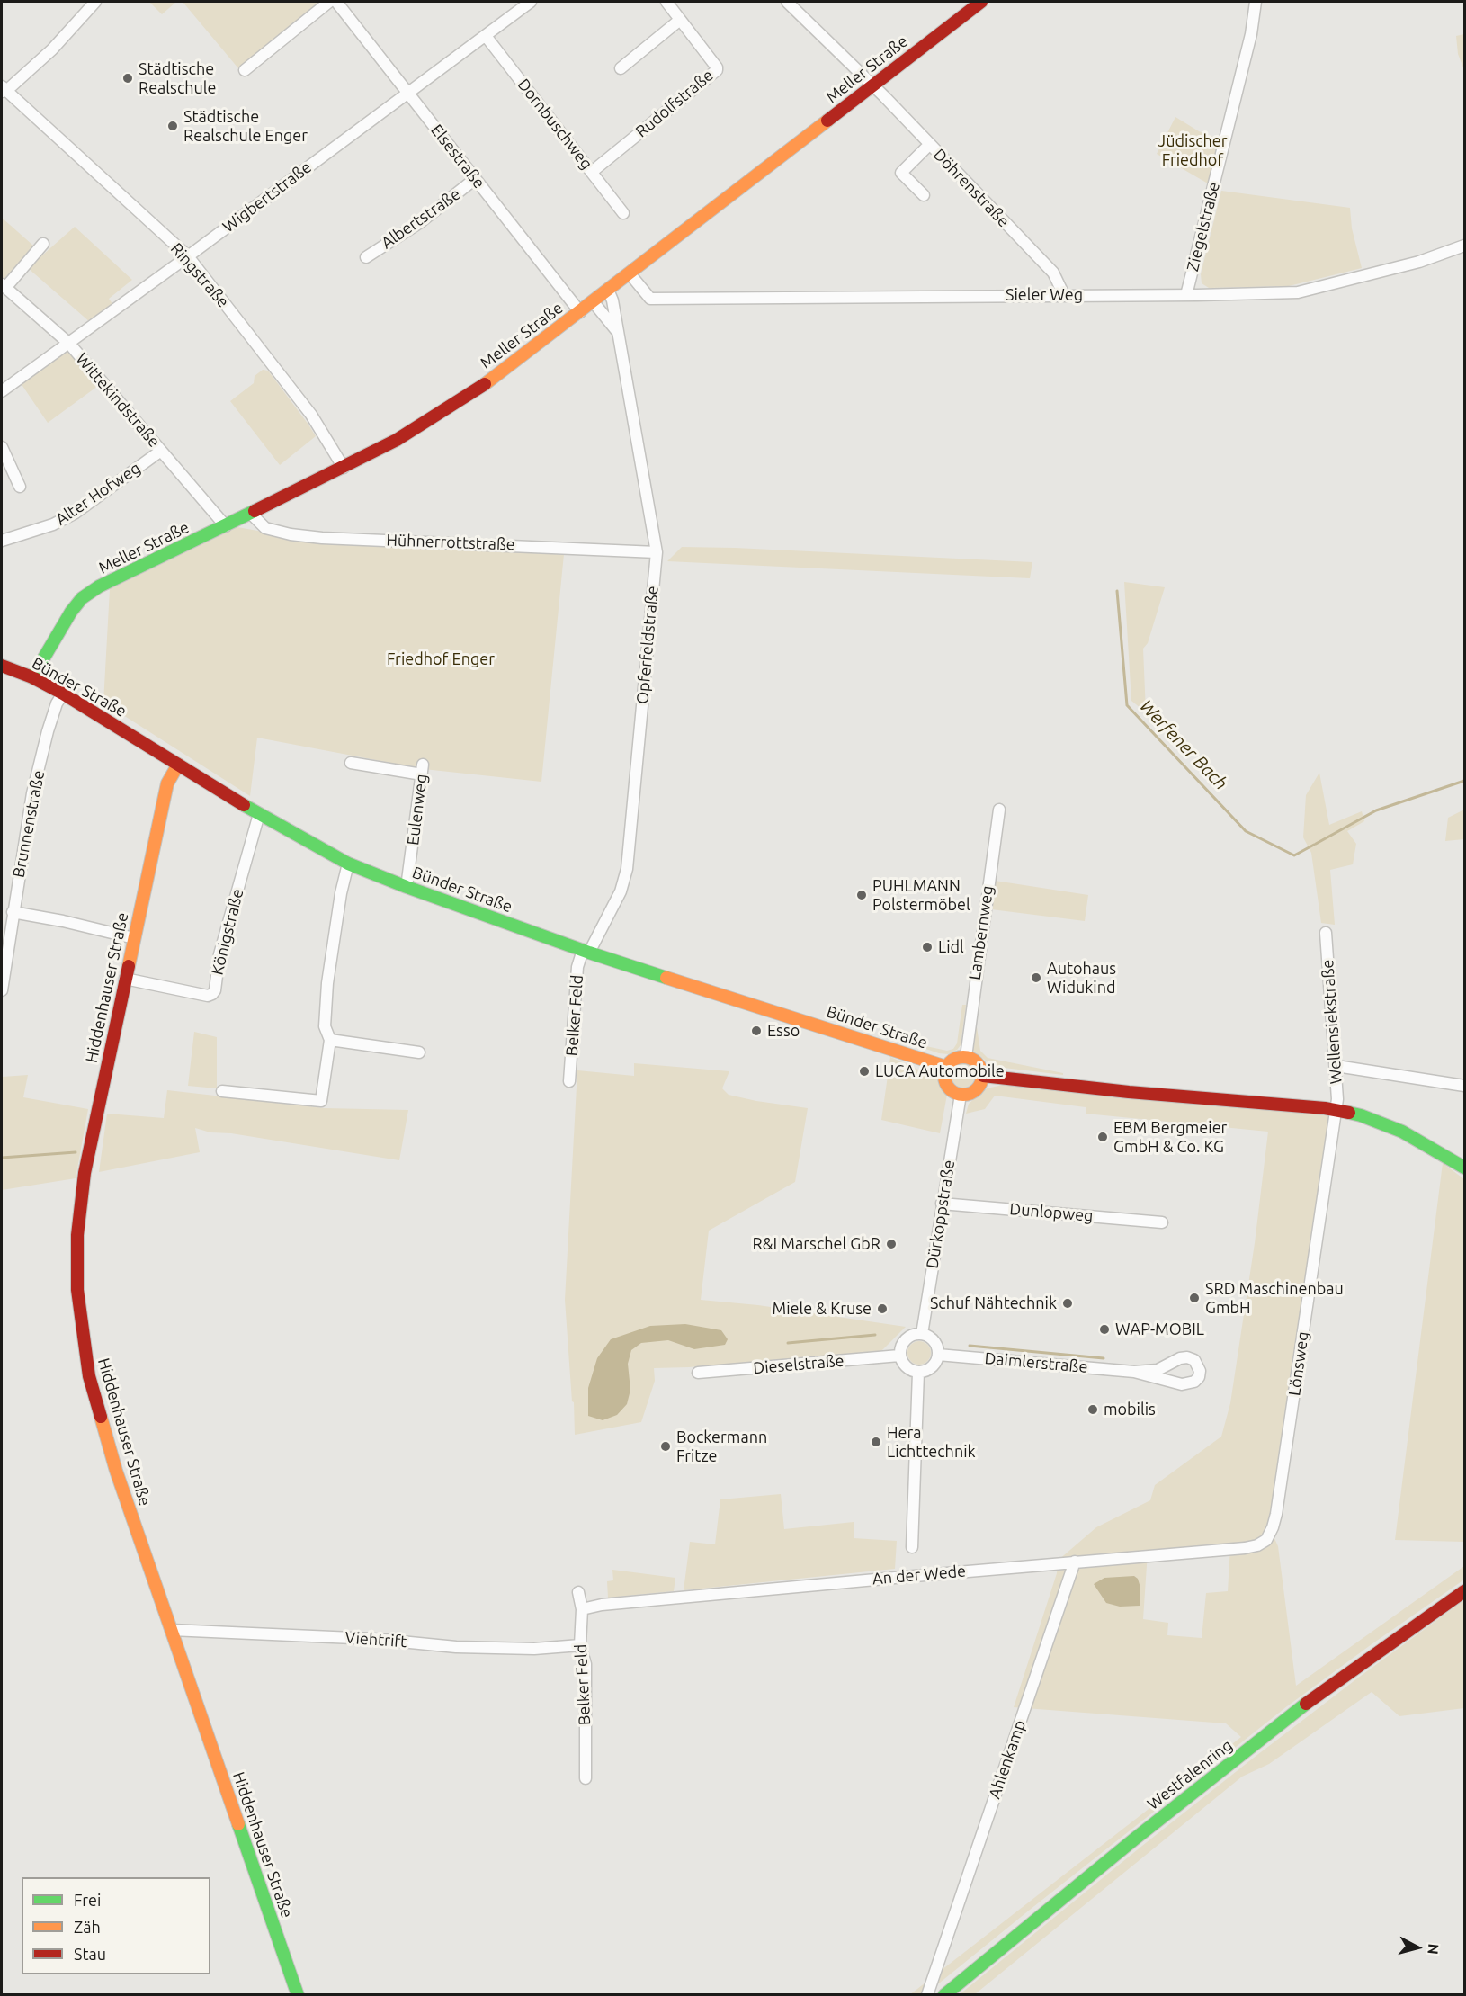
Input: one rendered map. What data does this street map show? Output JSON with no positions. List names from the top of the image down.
{
  "streets": {
    "street": [
      "Meller Straße",
      "Rudolfstraße",
      "Dornbuschweg",
      "Elsestraße",
      "Döhrenstraße",
      "Wigbertstraße",
      "Albertstraße",
      "Ziegelstraße",
      "Ringstraße",
      "Sieler Weg",
      "Wittekindstraße",
      "Alter Hofweg",
      "Hühnerrottstraße",
      "Opferfeldstraße",
      "Bünder Straße",
      "Eulenweg",
      "Brunnenstraße",
      "Königstraße",
      "Lambernweg",
      "Hiddenhauser Straße",
      "Belker Feld",
      "Wellensiekstraße",
      "Dunlopweg",
      "Dürkoppstraße",
      "Daimlerstraße",
      "Lönsweg",
      "Dieselstraße",
      "An der Wede",
      "Viehtrift",
      "Ahlenkamp",
      "Westfalenring"
    ]
  },
  "crossings": [
    ["Meller Straße", "Elsestraße"],
    ["Meller Straße", "Döhrenstraße"],
    ["Meller Straße", "Ringstraße"],
    ["Meller Straße", "Sieler Weg"],
    ["Meller Straße", "Wittekindstraße"],
    ["Meller Straße", "Hühnerrottstraße"],
    ["Meller Straße", "Opferfeldstraße"],
    ["Meller Straße", "Bünder Straße"],
    ["Rudolfstraße", "Dornbuschweg"],
    ["Dornbuschweg", "Wigbertstraße"],
    ["Elsestraße", "Wigbertstraße"],
    ["Elsestraße", "Albertstraße"],
    ["Döhrenstraße", "Sieler Weg"],
    ["Wigbertstraße", "Ringstraße"],
    ["Wigbertstraße", "Wittekindstraße"],
    ["Ziegelstraße", "Sieler Weg"],
    ["Wittekindstraße", "Alter Hofweg"],
    ["Hühnerrottstraße", "Opferfeldstraße"],
    ["Opferfeldstraße", "Bünder Straße"],
    ["Opferfeldstraße", "Belker Feld"],
    ["Bünder Straße", "Eulenweg"],
    ["Bünder Straße", "Brunnenstraße"],
    ["Bünder Straße", "Königstraße"],
    ["Bünder Straße", "Lambernweg"],
    ["Bünder Straße", "Hiddenhauser Straße"],
    ["Bünder Straße", "Belker Feld"],
    ["Bünder Straße", "Dürkoppstraße"],
    ["Königstraße", "Hiddenhauser Straße"],
    ["Lambernweg", "Dürkoppstraße"],
    ["Hiddenhauser Straße", "Viehtrift"],
    ["Belker Feld", "An der Wede"],
    ["Belker Feld", "Viehtrift"],
    ["Wellensiekstraße", "Lönsweg"],
    ["Dunlopweg", "Dürkoppstraße"],
    ["Dürkoppstraße", "Daimlerstraße"],
    ["Dürkoppstraße", "Dieselstraße"],
    ["Daimlerstraße", "Dieselstraße"],
    ["Lönsweg", "An der Wede"],
    ["An der Wede", "Ahlenkamp"]
  ],
  "water": ["Werfener Bach"],
  "parks": ["Jüdischer Friedhof", "Friedhof Enger"],
  "places": [
    "Städtische Realschule",
    "Städtische Realschule Enger",
    "PUHLMANN Polstermöbel",
    "Lidl",
    "Autohaus Widukind",
    "Esso",
    "LUCA Automobile",
    "EBM Bergmeier GmbH & Co. KG",
    "R&I Marschel GbR",
    "SRD Maschinenbau GmbH",
    "Schuf Nähtechnik",
    "Miele & Kruse",
    "WAP-MOBIL",
    "mobilis",
    "Hera Lichttechnik",
    "Bockermann Fritze"
  ],
  "legend": ["Frei", "Zäh", "Stau"],
  "north": "right"
}
